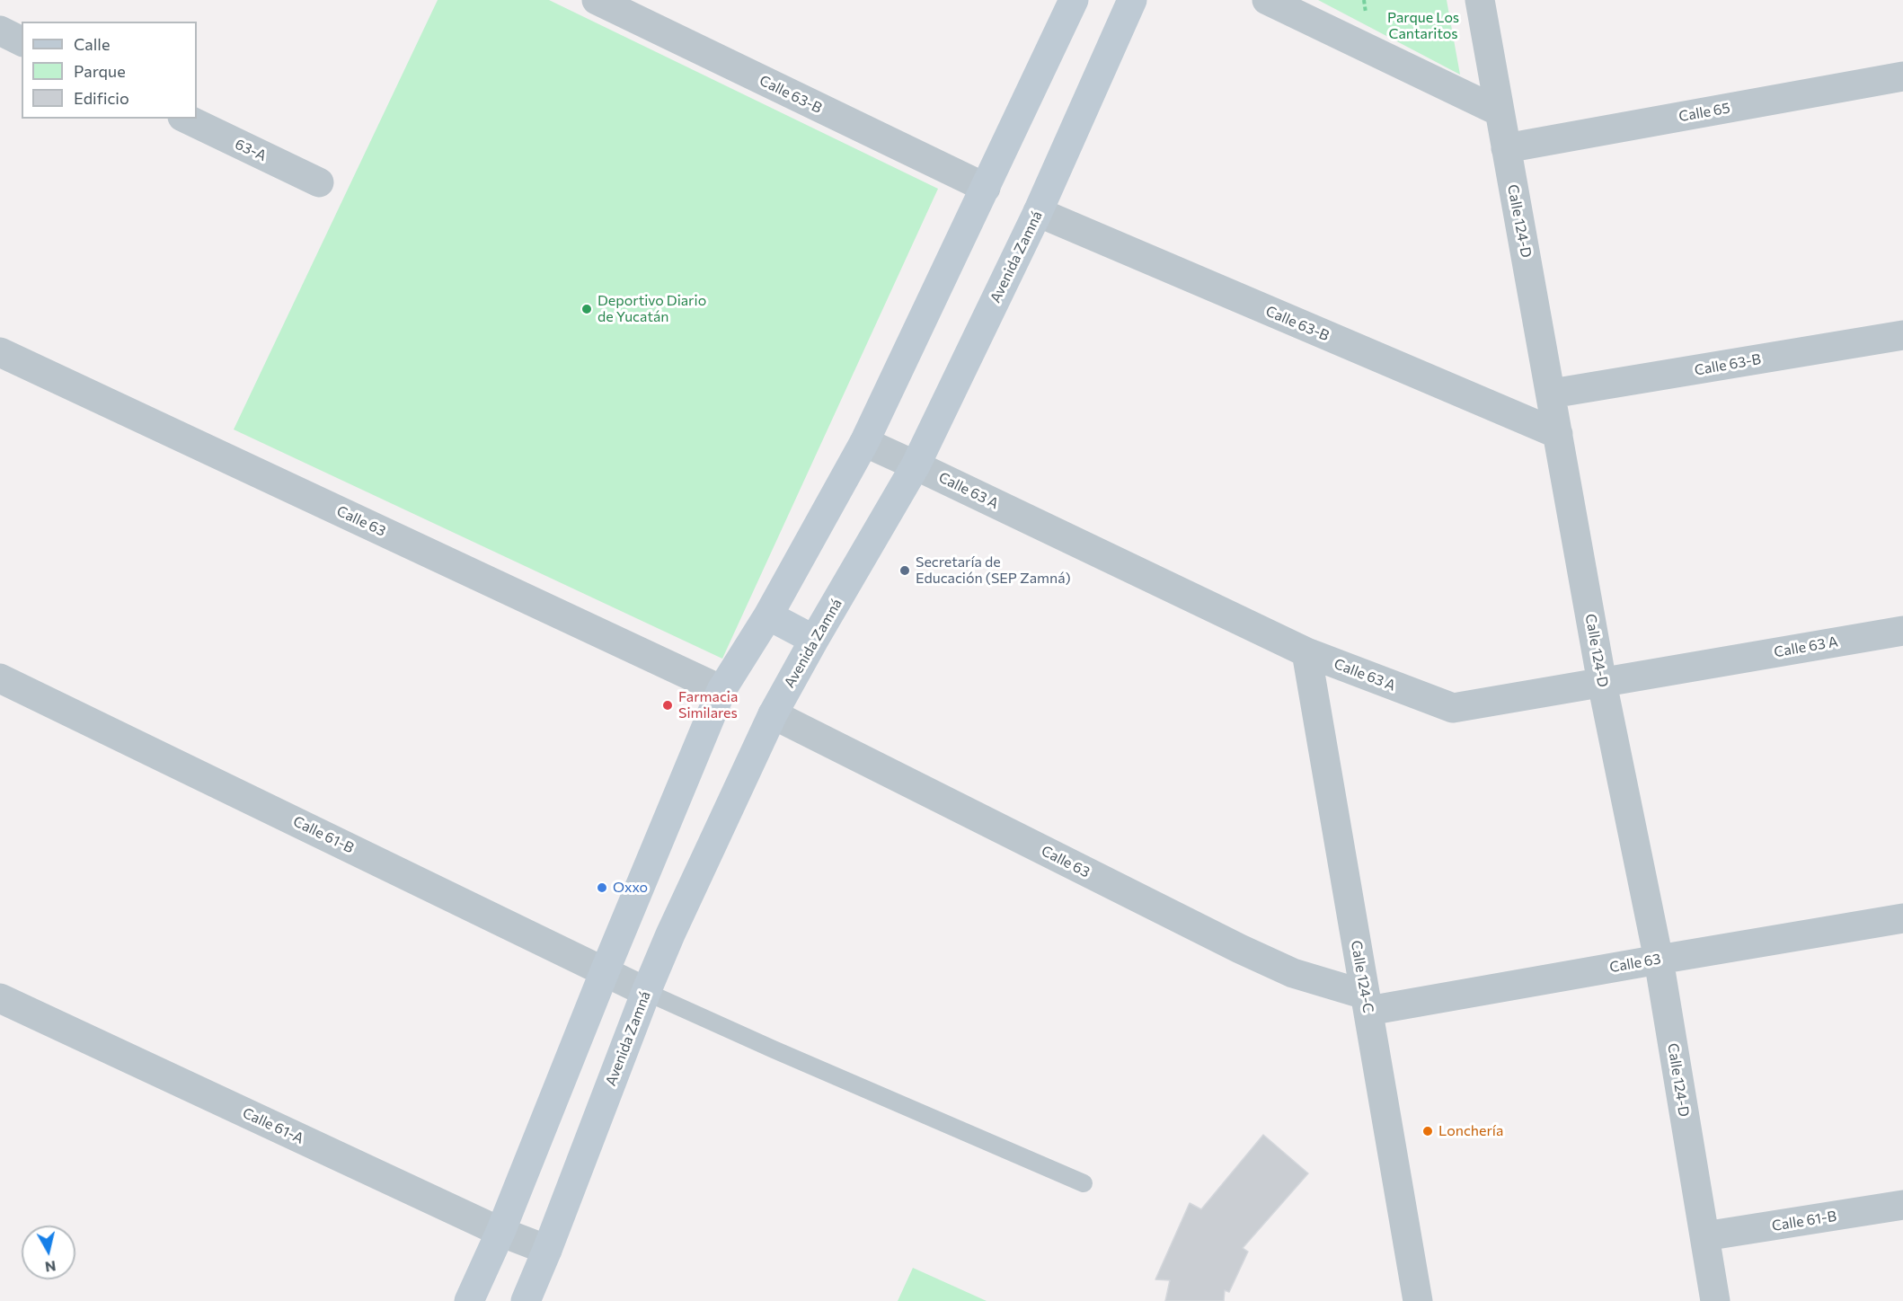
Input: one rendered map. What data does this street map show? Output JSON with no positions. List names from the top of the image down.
{
  "streets": {
    "street": [
      "Calle 63-B",
      "Calle 65",
      "63-A",
      "Calle 124-D",
      "Avenida Zamná",
      "Calle 63 A",
      "Calle 63",
      "Calle 61-B",
      "Calle 124-C",
      "Calle 61-A"
    ]
  },
  "crossings": [
    ["Calle 63-B", "Calle 124-D"],
    ["Calle 63-B", "Avenida Zamná"],
    ["Calle 65", "Calle 124-D"],
    ["Calle 124-D", "Calle 63 A"],
    ["Calle 124-D", "Calle 63"],
    ["Calle 124-D", "Calle 61-B"],
    ["Avenida Zamná", "Calle 63 A"],
    ["Avenida Zamná", "Calle 63"],
    ["Avenida Zamná", "Calle 61-B"],
    ["Avenida Zamná", "Calle 61-A"],
    ["Calle 63 A", "Calle 124-C"],
    ["Calle 63", "Calle 124-C"]
  ],
  "parks": ["Parque Los Cantaritos"],
  "places": [
    "Deportivo Diario de Yucatán",
    "Secretaría de Educación (SEP Zamná)",
    "Farmacia Similares",
    "Oxxo",
    "Lonchería"
  ],
  "legend": ["Calle", "Parque", "Edificio"],
  "north": "bottom"
}
